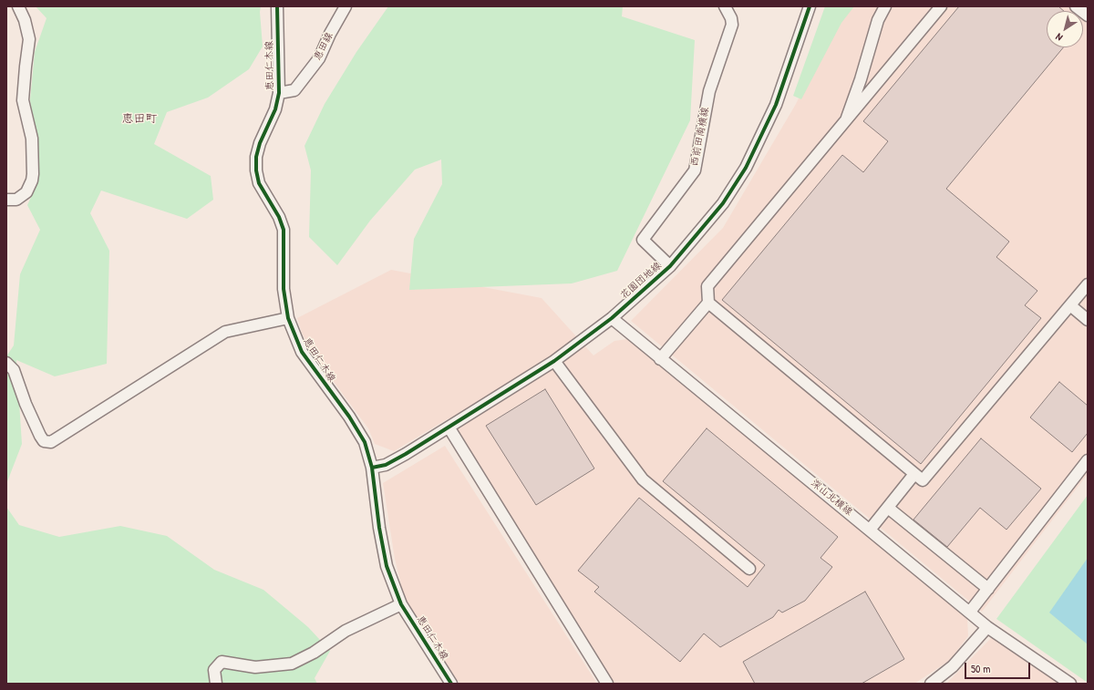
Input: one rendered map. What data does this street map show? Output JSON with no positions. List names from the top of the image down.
{
  "streets": {
    "street": [
      "恵田線",
      "恵田仁木線",
      "西前田南横線",
      "花園団地線",
      "深山北横線"
    ]
  },
  "crossings": [
    ["恵田線", "恵田仁木線"],
    ["恵田仁木線", "花園団地線"],
    ["西前田南横線", "花園団地線"],
    ["花園団地線", "深山北横線"]
  ],
  "districts": ["恵田町"],
  "scale_bar": "50 m",
  "north": "bottom left"
}
